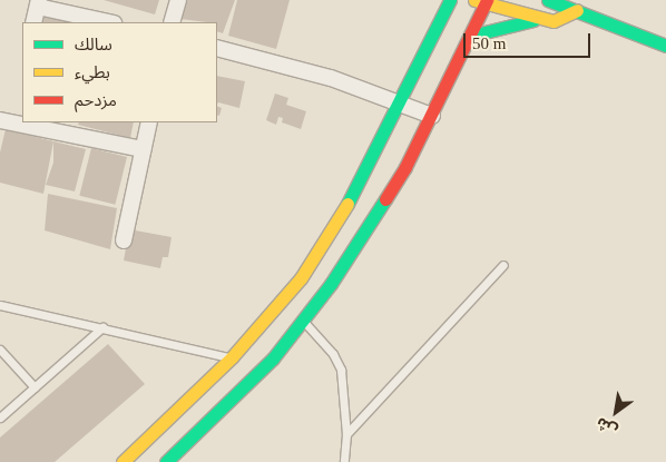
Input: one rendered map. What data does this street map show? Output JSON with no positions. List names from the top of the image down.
{
  "legend": ["سالك", "بطيء", "مزدحم"],
  "scale_bar": "50 m",
  "north": "bottom left"
}
